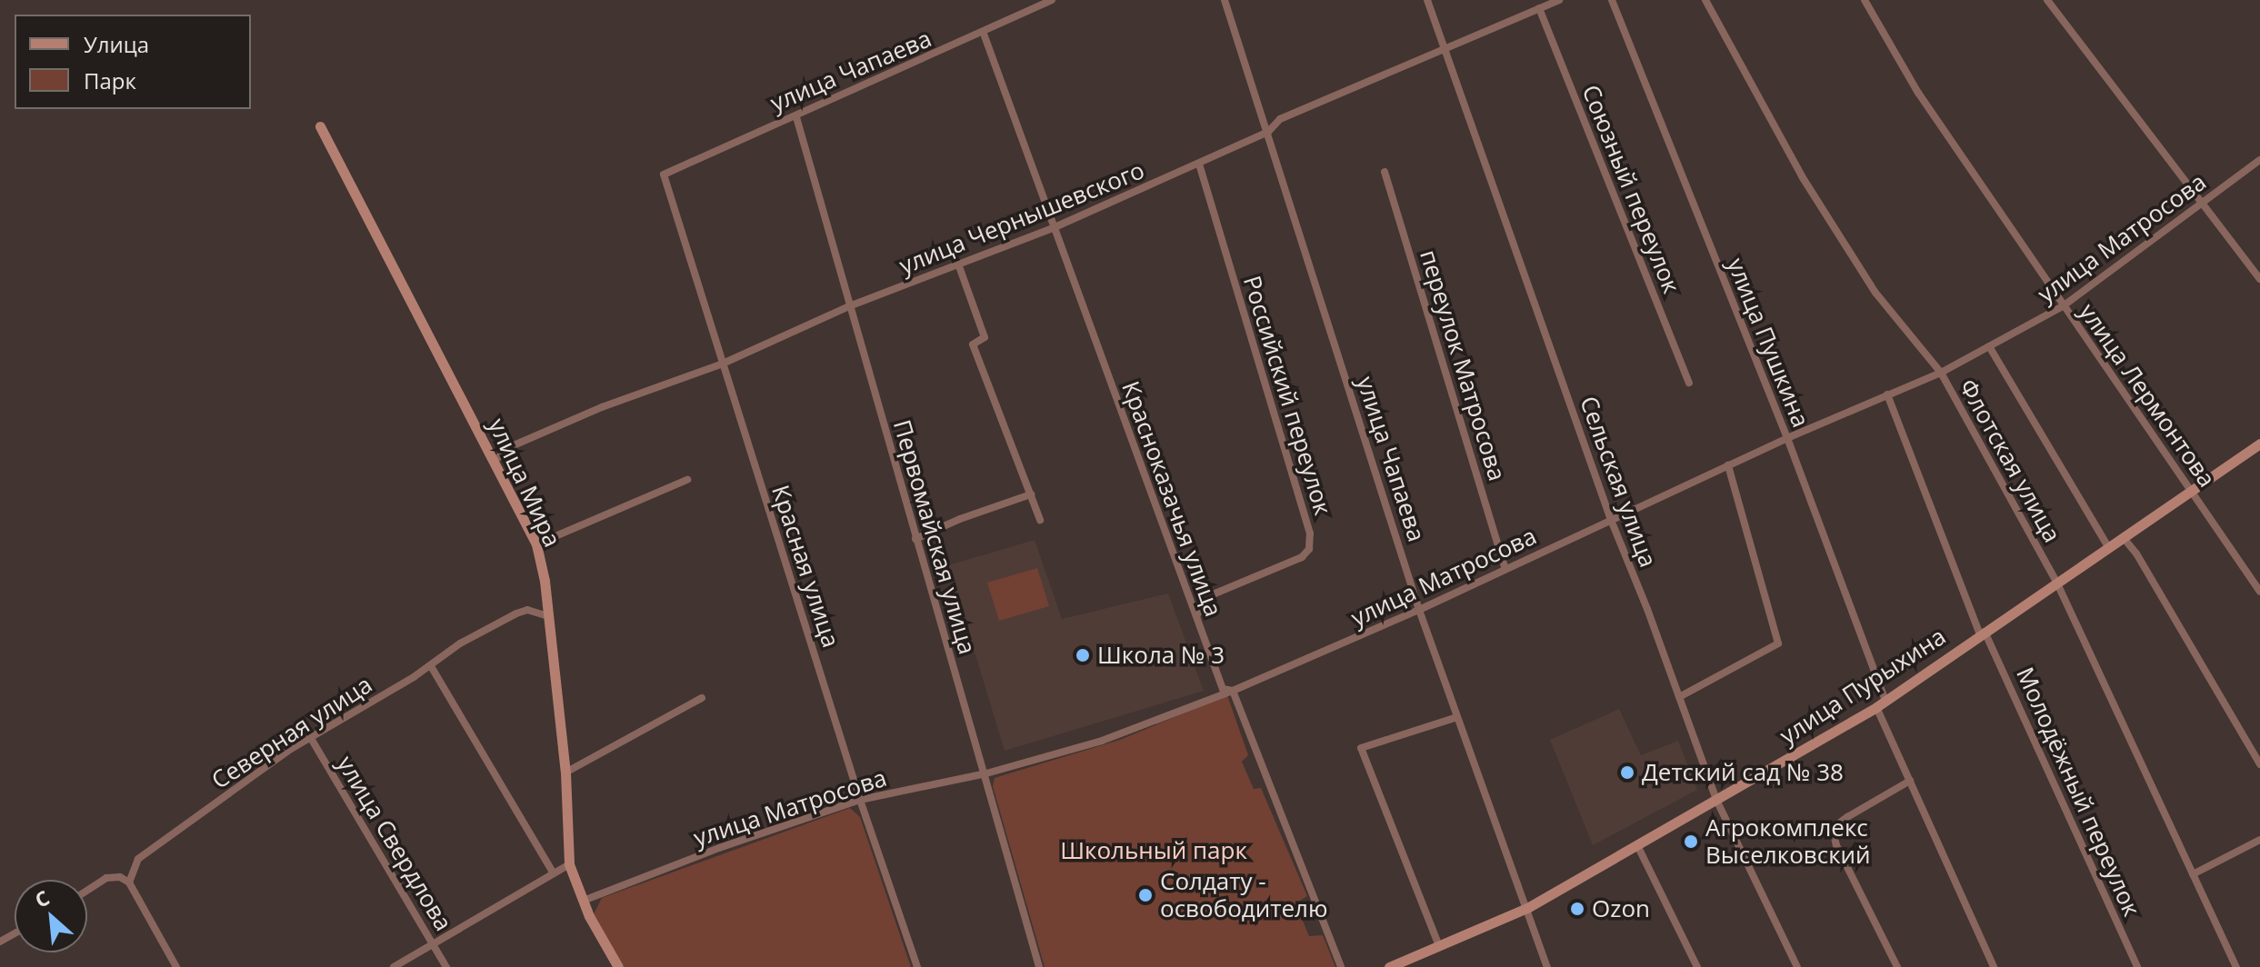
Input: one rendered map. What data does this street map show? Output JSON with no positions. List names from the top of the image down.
{
  "streets": {
    "street": [
      "улица Чапаева",
      "Союзный переулок",
      "улица Чернышевского",
      "улица Матросова",
      "улица Пушкина",
      "переулок Матросова",
      "Российский переулок",
      "улица Лермонтова",
      "Флотская улица",
      "Сельская улица",
      "улица Мира",
      "Красноказачья улица",
      "Первомайская улица",
      "Красная улица",
      "улица Пурыхина",
      "Северная улица",
      "Молодёжный переулок",
      "улица Свердлова"
    ]
  },
  "crossings": [
    ["улица Чапаева", "улица Чернышевского"],
    ["улица Чапаева", "улица Матросова"],
    ["улица Чапаева", "Красноказачья улица"],
    ["улица Чапаева", "Первомайская улица"],
    ["улица Чапаева", "Красная улица"],
    ["улица Чапаева", "улица Пурыхина"],
    ["Союзный переулок", "улица Чернышевского"],
    ["улица Чернышевского", "Российский переулок"],
    ["улица Чернышевского", "Сельская улица"],
    ["улица Чернышевского", "улица Мира"],
    ["улица Чернышевского", "Красноказачья улица"],
    ["улица Чернышевского", "Первомайская улица"],
    ["улица Чернышевского", "Красная улица"],
    ["улица Матросова", "улица Пушкина"],
    ["улица Матросова", "переулок Матросова"],
    ["улица Матросова", "улица Лермонтова"],
    ["улица Матросова", "Флотская улица"],
    ["улица Матросова", "Сельская улица"],
    ["улица Матросова", "улица Мира"],
    ["улица Матросова", "Красноказачья улица"],
    ["улица Матросова", "Первомайская улица"],
    ["улица Матросова", "Красная улица"],
    ["улица Матросова", "Молодёжный переулок"],
    ["улица Пушкина", "улица Пурыхина"],
    ["Российский переулок", "Красноказачья улица"],
    ["улица Лермонтова", "улица Пурыхина"],
    ["Флотская улица", "улица Пурыхина"],
    ["Сельская улица", "улица Пурыхина"],
    ["улица Мира", "Северная улица"],
    ["улица Пурыхина", "Молодёжный переулок"],
    ["Северная улица", "улица Свердлова"]
  ],
  "parks": ["Школьный парк"],
  "places": [
    "Школа № 3",
    "Детский сад № 38",
    "Агрокомплекс Выселковский",
    "Солдату - освободителю",
    "Ozon"
  ],
  "legend": ["Улица", "Парк"],
  "north": "top left"
}
